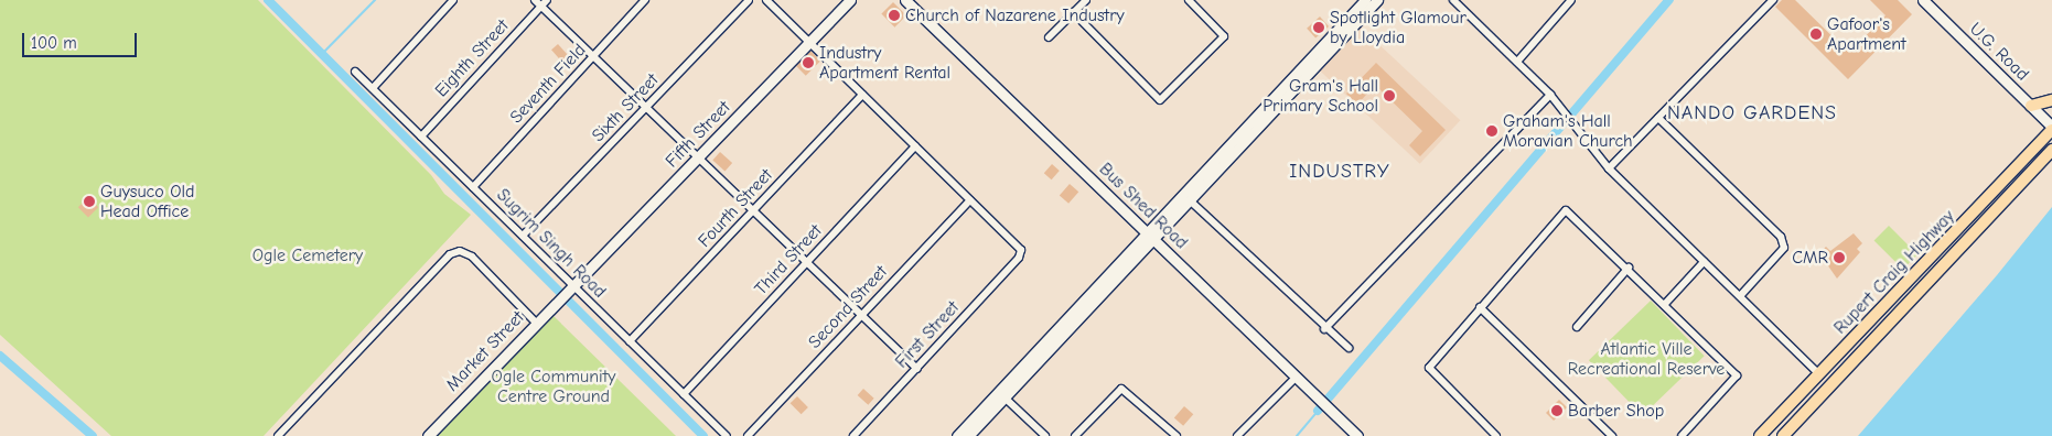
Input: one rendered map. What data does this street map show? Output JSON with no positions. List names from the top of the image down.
{
  "streets": {
    "main road": ["Rupert Craig Highway"],
    "street": [
      "U.G. Road",
      "Eighth Street",
      "Seventh Field",
      "Sixth Street",
      "Fifth Street",
      "Bus Shed Road",
      "Fourth Street",
      "Sugrim Singh Road",
      "Third Street",
      "Second Street",
      "First Street",
      "Market Street"
    ]
  },
  "crossings": [
    ["U.G. Road", "Rupert Craig Highway"],
    ["Eighth Street", "Sugrim Singh Road"],
    ["Seventh Field", "Sugrim Singh Road"],
    ["Sixth Street", "Sugrim Singh Road"],
    ["Fifth Street", "Sugrim Singh Road"],
    ["Fifth Street", "Market Street"],
    ["Fourth Street", "Sugrim Singh Road"],
    ["Sugrim Singh Road", "Third Street"],
    ["Sugrim Singh Road", "Market Street"],
    ["Second Street", "First Street"]
  ],
  "districts": ["NANDO GARDENS", "INDUSTRY"],
  "parks": ["Ogle Cemetery", "Atlantic Ville Recreational Reserve", "Ogle Community Centre Ground"],
  "places": [
    "Church of Nazarene Industry",
    "Spotlight Glamour by Lloydia",
    "Gafoor's Apartment",
    "Industry Apartment Rental",
    "Gram's Hall Primary School",
    "Graham's Hall Moravian Church",
    "Guysuco Old Head Office",
    "CMR",
    "Barber Shop"
  ],
  "scale_bar": "100 m"
}
